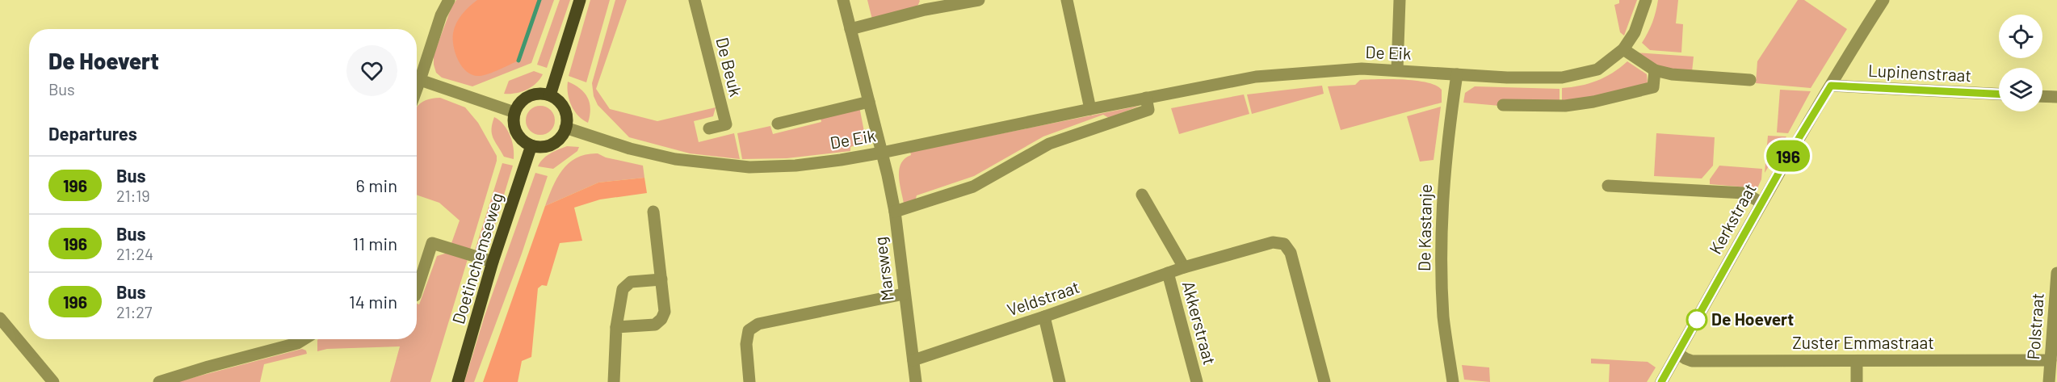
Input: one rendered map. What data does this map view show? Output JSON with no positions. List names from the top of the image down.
{
  "streets": {
    "main road": ["Doetinchemseweg"],
    "street": [
      "De Eik",
      "De Beuk",
      "Lupinenstraat",
      "Kerkstraat",
      "De Kastanje",
      "Marsweg",
      "Veldstraat",
      "Akkerstraat",
      "Polstraat",
      "Zuster Emmastraat"
    ]
  },
  "crossings": [
    ["De Eik", "De Kastanje"],
    ["De Eik", "Doetinchemseweg"],
    ["De Eik", "Marsweg"],
    ["Lupinenstraat", "Kerkstraat"],
    ["Kerkstraat", "Zuster Emmastraat"],
    ["Marsweg", "Veldstraat"],
    ["Veldstraat", "Akkerstraat"],
    ["Polstraat", "Zuster Emmastraat"]
  ],
  "places": ["De Hoevert"],
  "lines": ["bus line 196"],
  "page": {
    "on_map": "196",
    "heading": [
      ["De Hoevert", "Bus"],
      "Departures"
    ],
    "list": [
      {
        "mark": "196",
        "name": "Bus",
        "note": "21:19",
        "value": "6 min"
      },
      {
        "mark": "196",
        "name": "Bus",
        "note": "21:24",
        "value": "11 min"
      },
      {
        "mark": "196",
        "name": "Bus",
        "note": "21:27",
        "value": "14 min"
      }
    ]
  }
}
